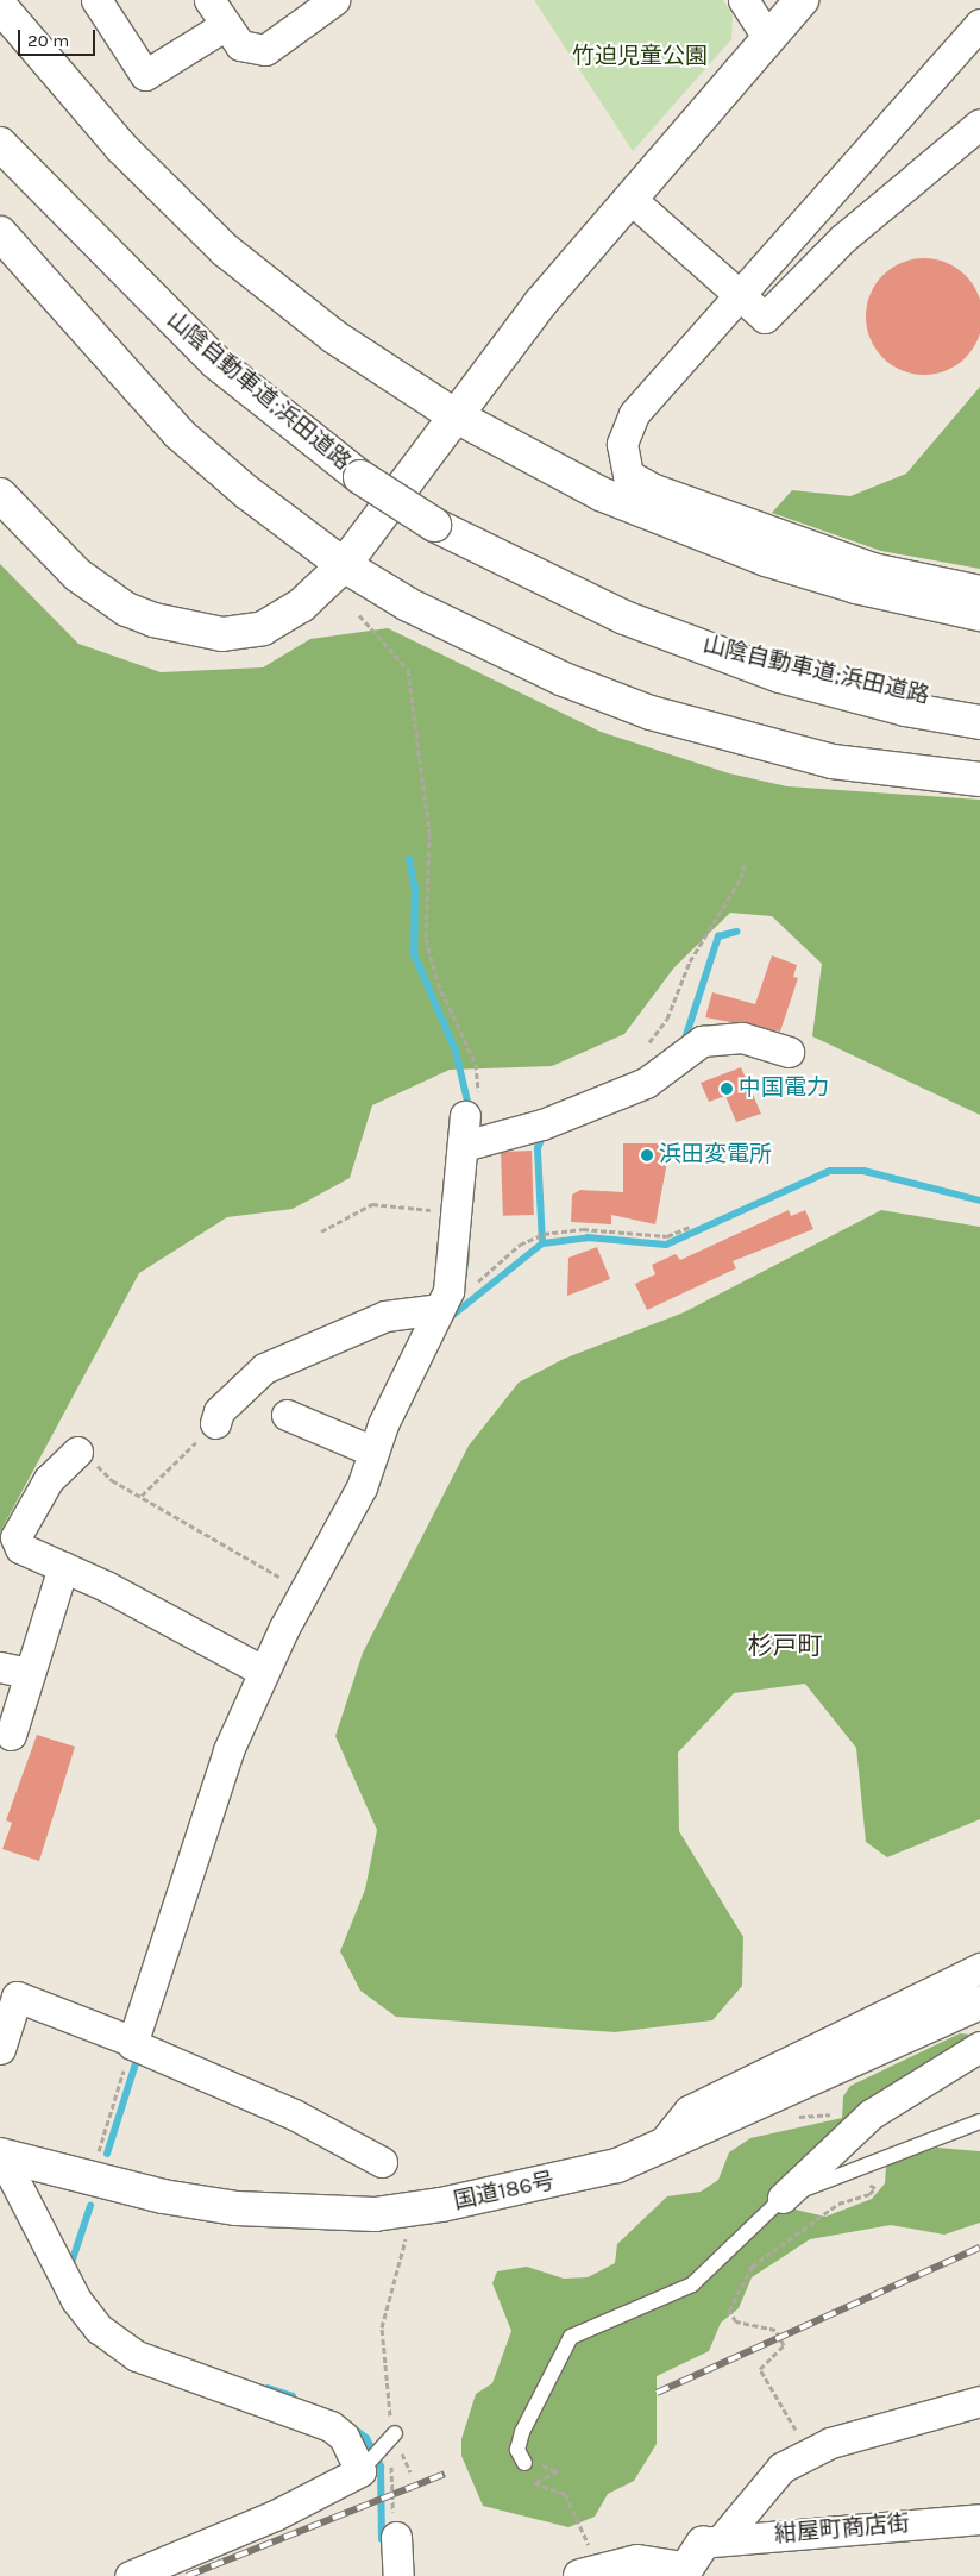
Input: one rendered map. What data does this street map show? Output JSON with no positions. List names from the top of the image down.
{
  "streets": {
    "main road": ["山陰自動車道;浜田道路", "国道186号"],
    "street": ["紺屋町商店街"]
  },
  "districts": ["杉戸町"],
  "parks": ["竹迫児童公園"],
  "places": ["中国電力", "浜田変電所"],
  "scale_bar": "20 m"
}
